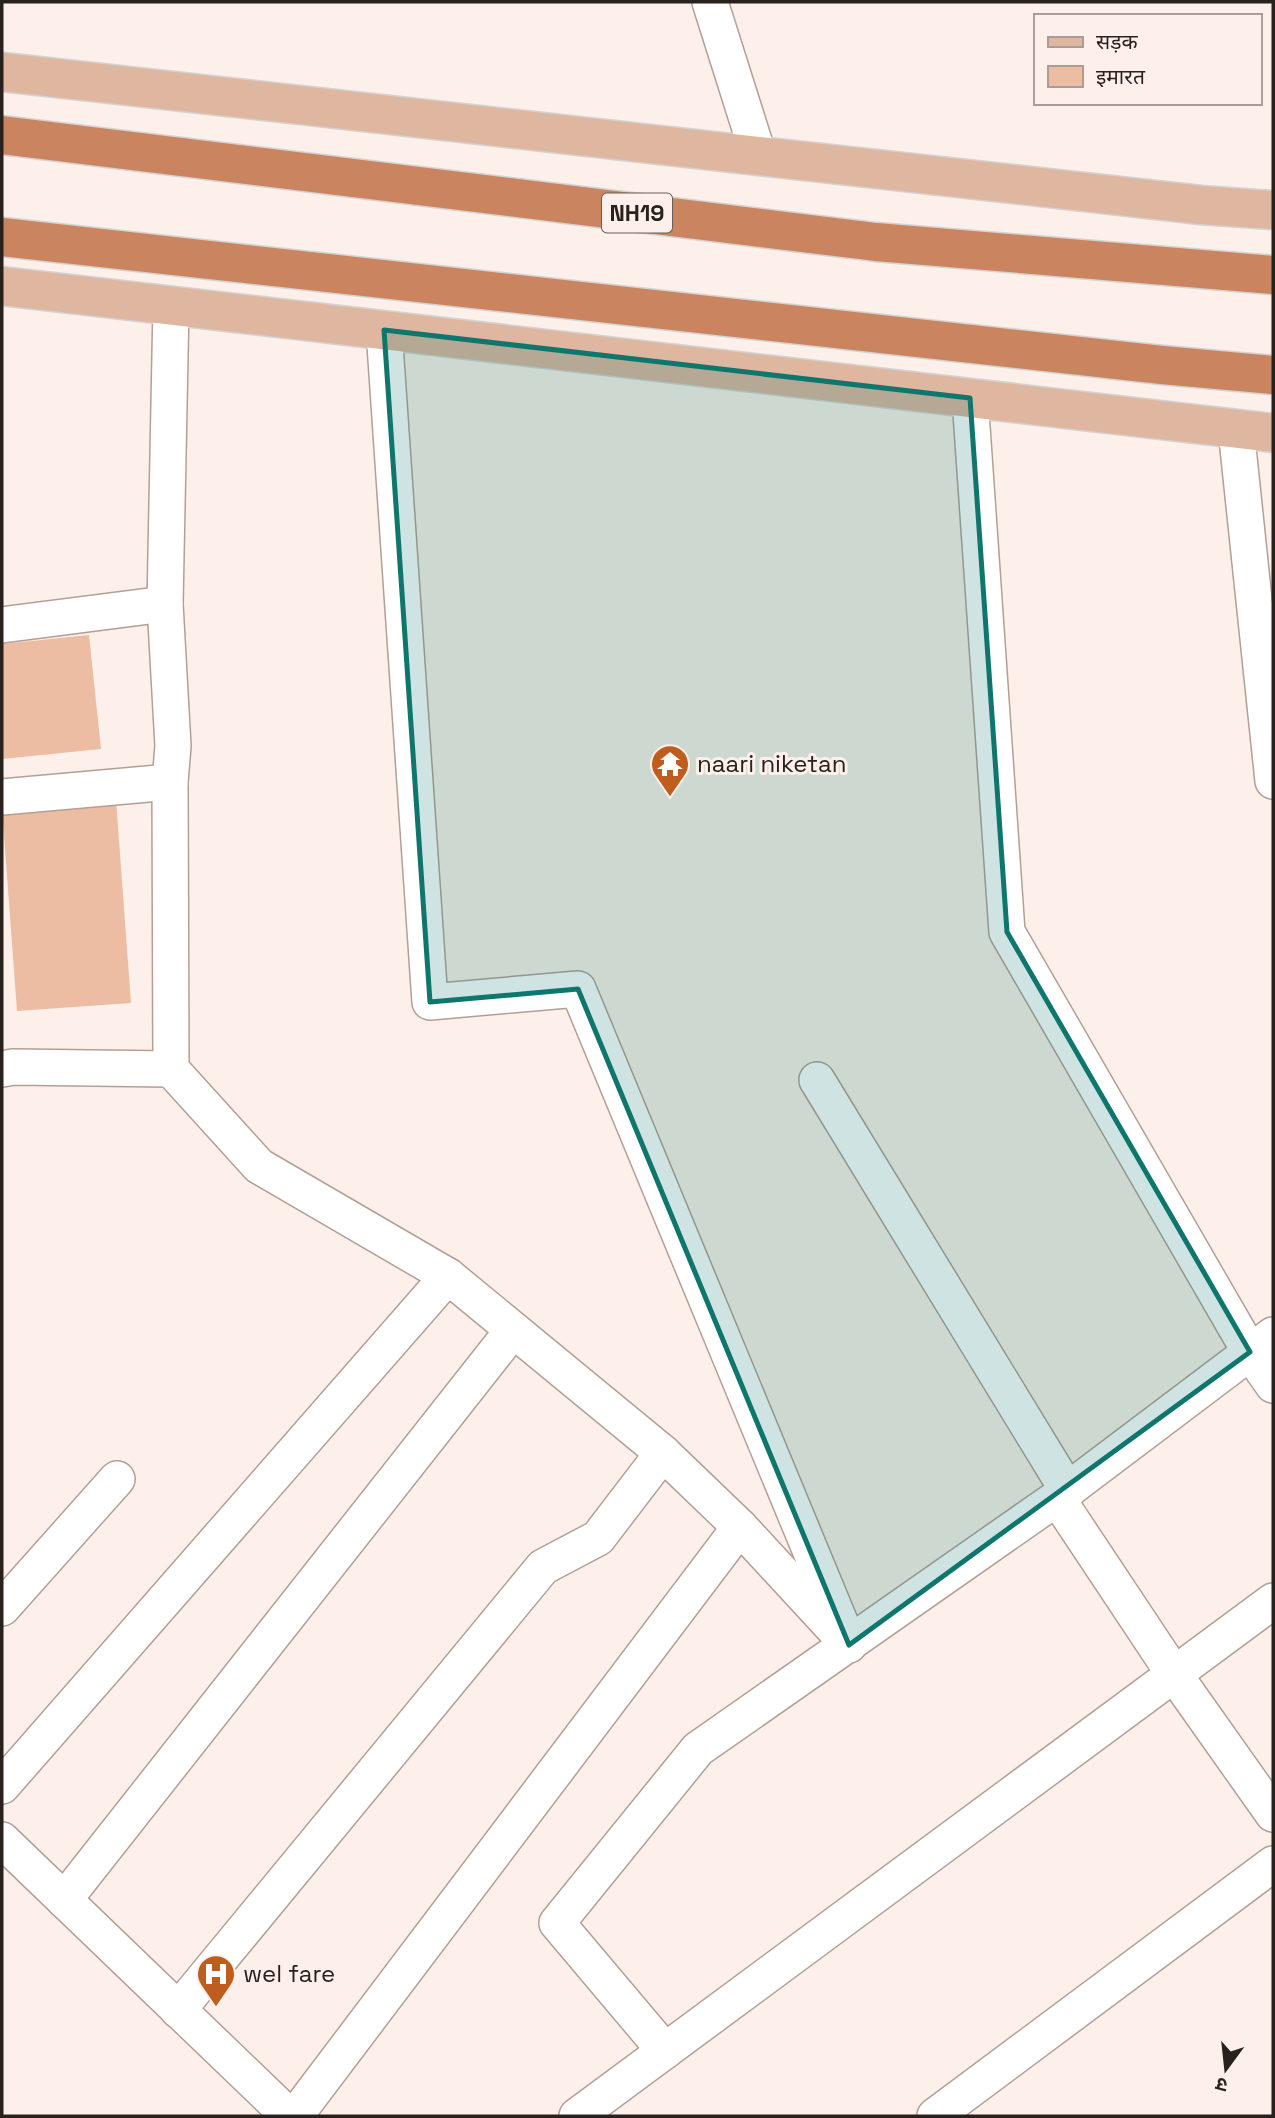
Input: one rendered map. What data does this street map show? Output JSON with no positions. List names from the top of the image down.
{
  "streets": {
    "highway": ["NH19"]
  },
  "places": {
    "temple": ["naari niketan"],
    "hospital": ["wel fare"]
  },
  "legend": ["सड़क", "इमारत"],
  "north": "bottom"
}
